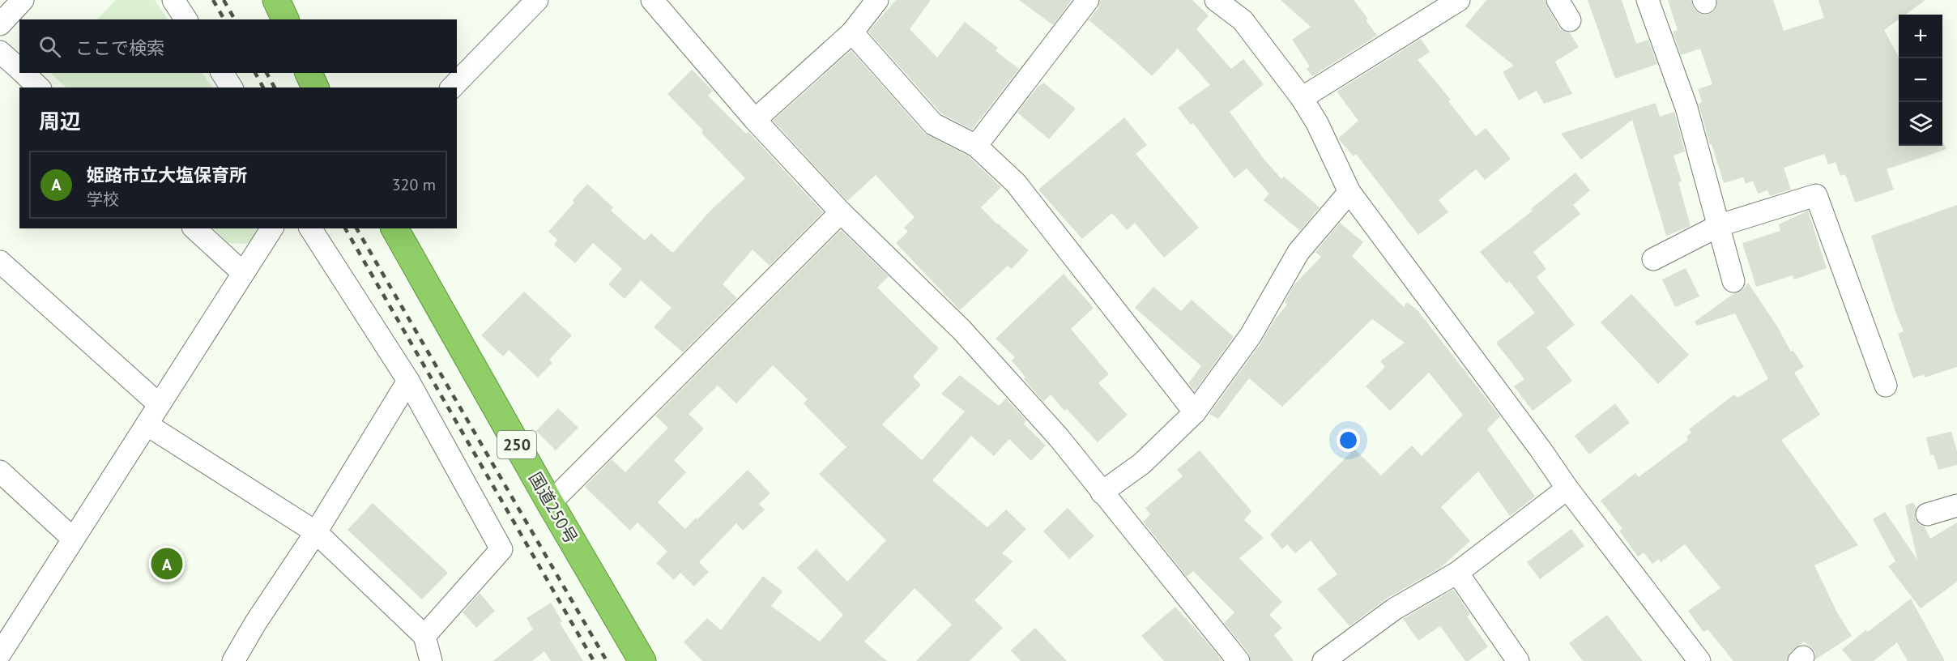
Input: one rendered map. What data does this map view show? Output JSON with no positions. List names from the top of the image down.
{
  "streets": {
    "highway": ["250", "国道250号"]
  },
  "page": {
    "map_buttons": ["+", "−"],
    "search": "ここで検索",
    "heading": "周辺",
    "list": [
      {
        "mark": "A",
        "name": "姫路市立大塩保育所",
        "note": "学校",
        "value": "320 m"
      }
    ],
    "pins": "A"
  }
}
